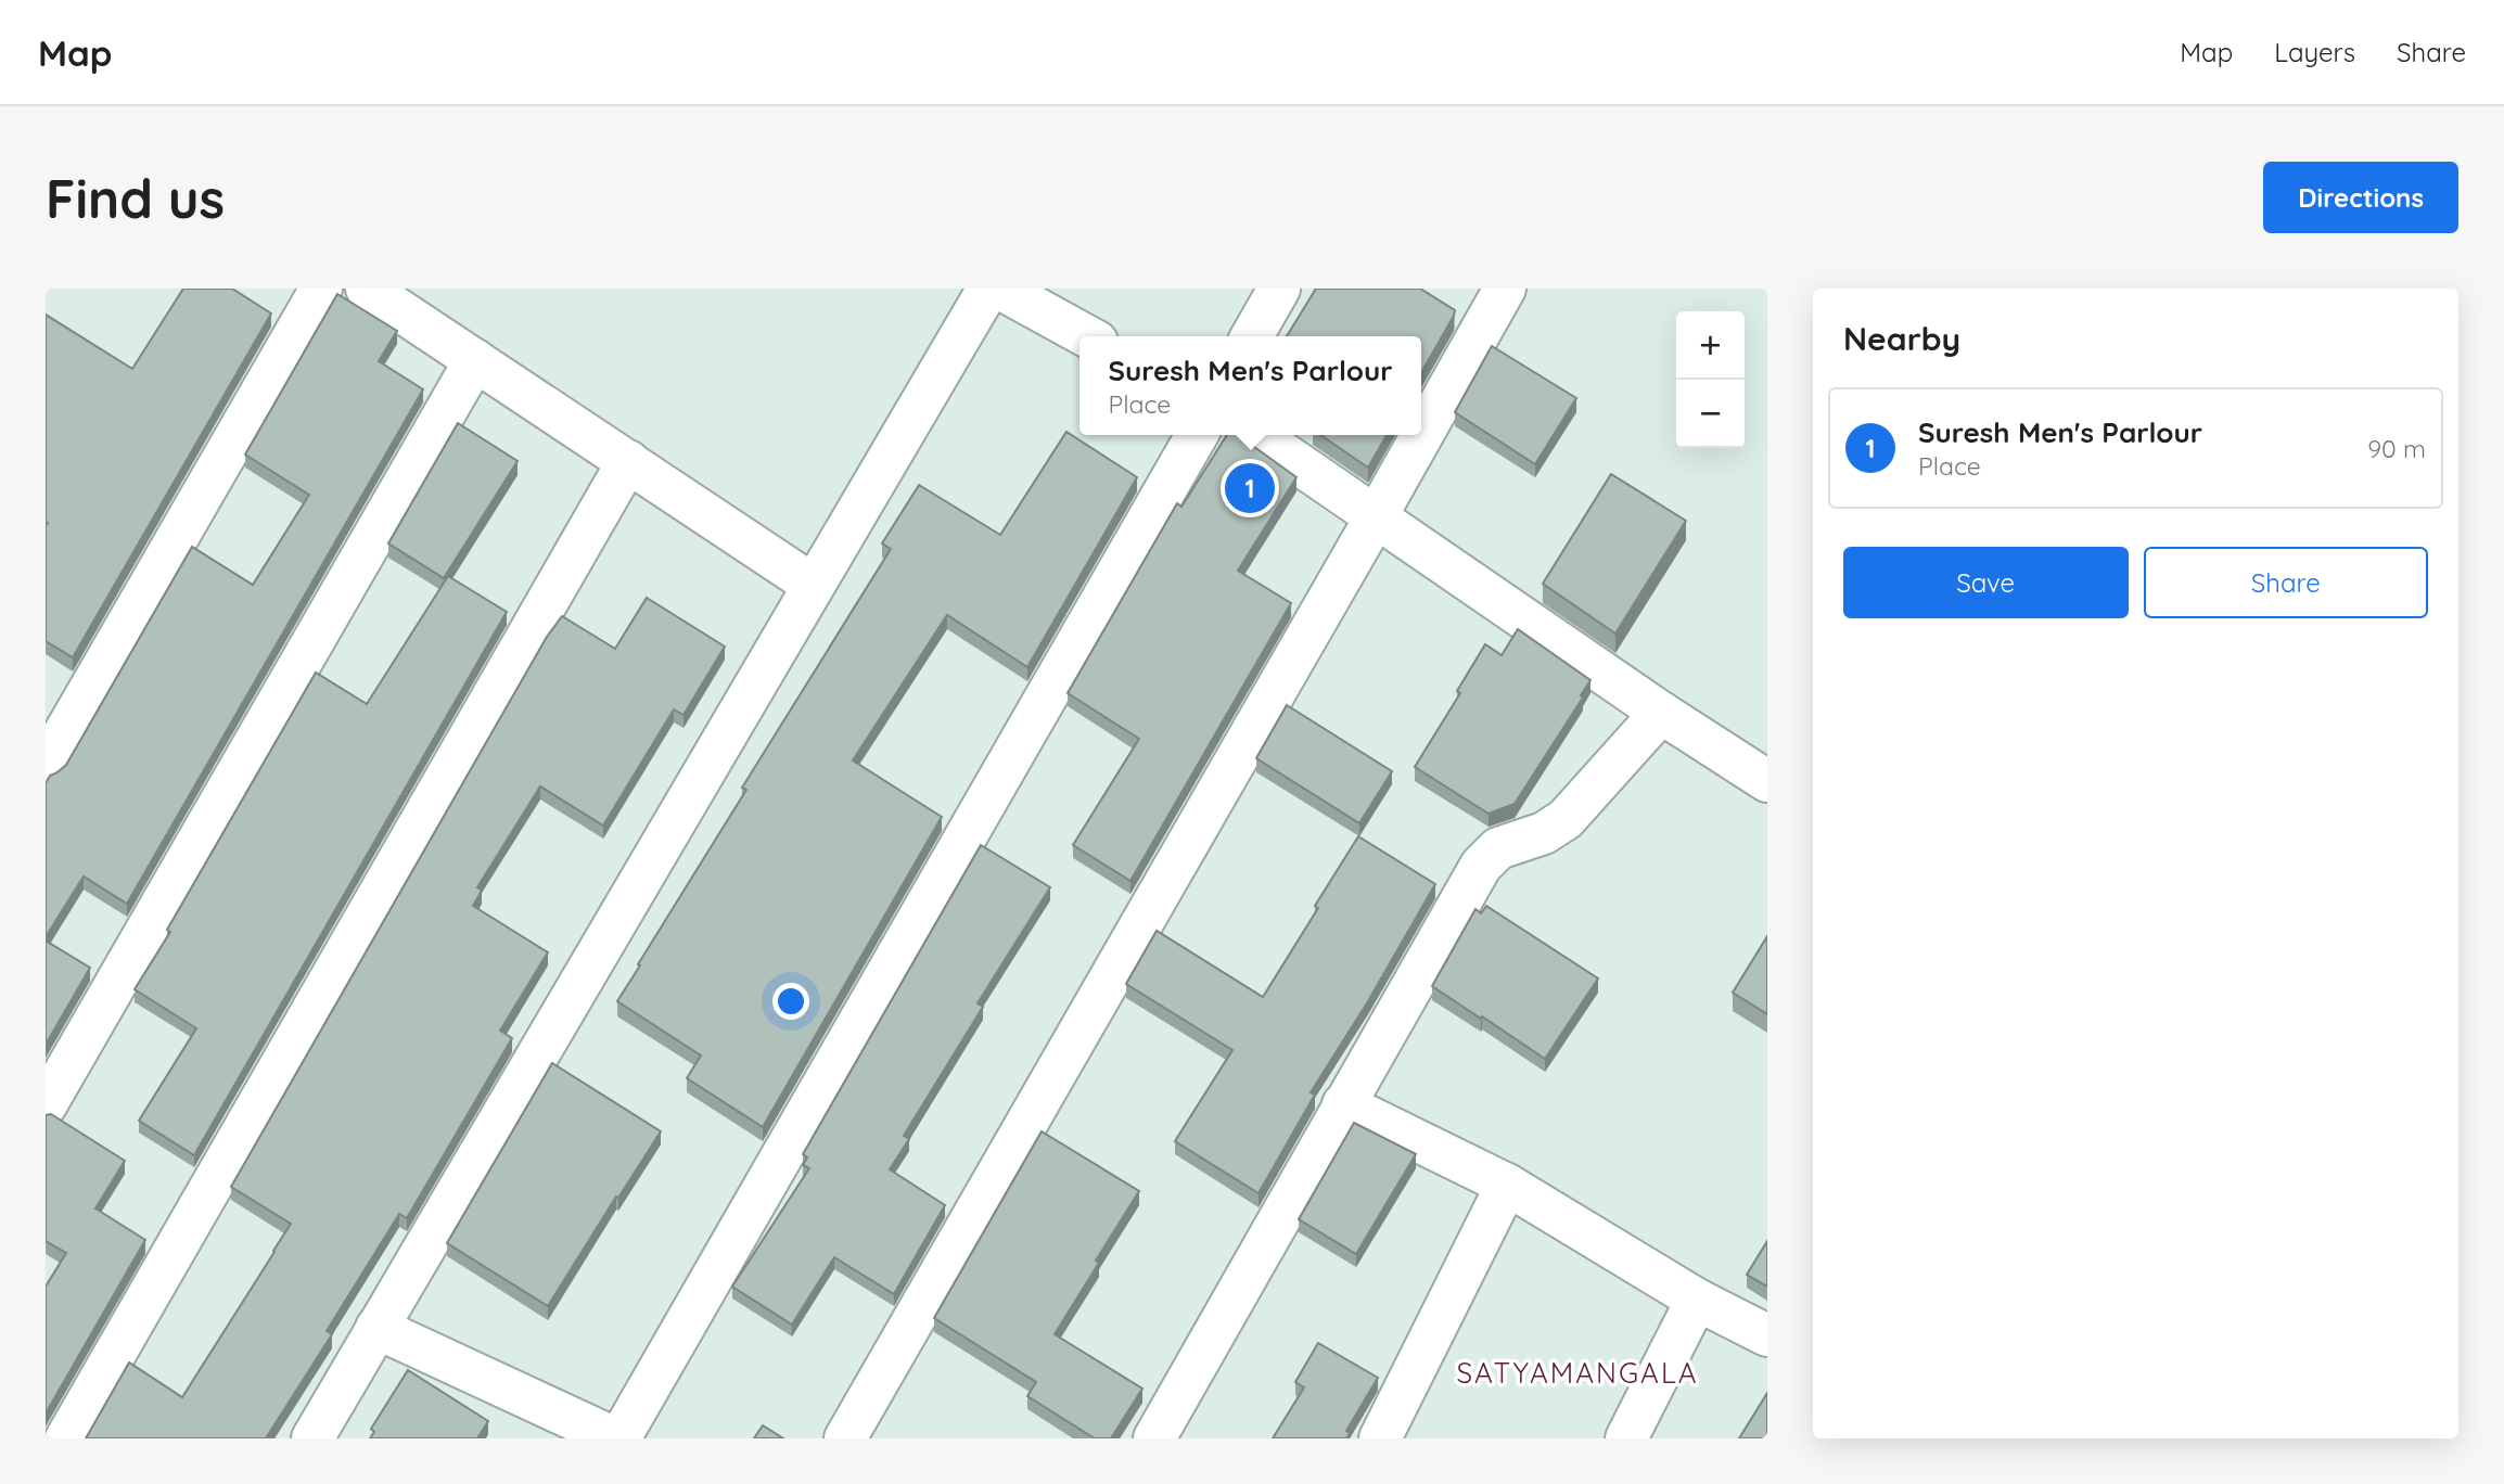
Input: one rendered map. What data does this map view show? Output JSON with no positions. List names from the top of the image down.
{
  "districts": ["SATYAMANGALA"],
  "page": {
    "header": "Map",
    "nav": ["Map", "Layers", "Share"],
    "buttons": [
      "Directions",
      ["Save", "Share"]
    ],
    "title": "Find us",
    "heading": "Nearby",
    "map_buttons": ["+", "−"],
    "popup": ["Suresh Men's Parlour", "Place"],
    "list": [
      {
        "mark": "1",
        "name": "Suresh Men's Parlour",
        "note": "Place",
        "value": "90 m"
      }
    ],
    "pins": "1"
  }
}
